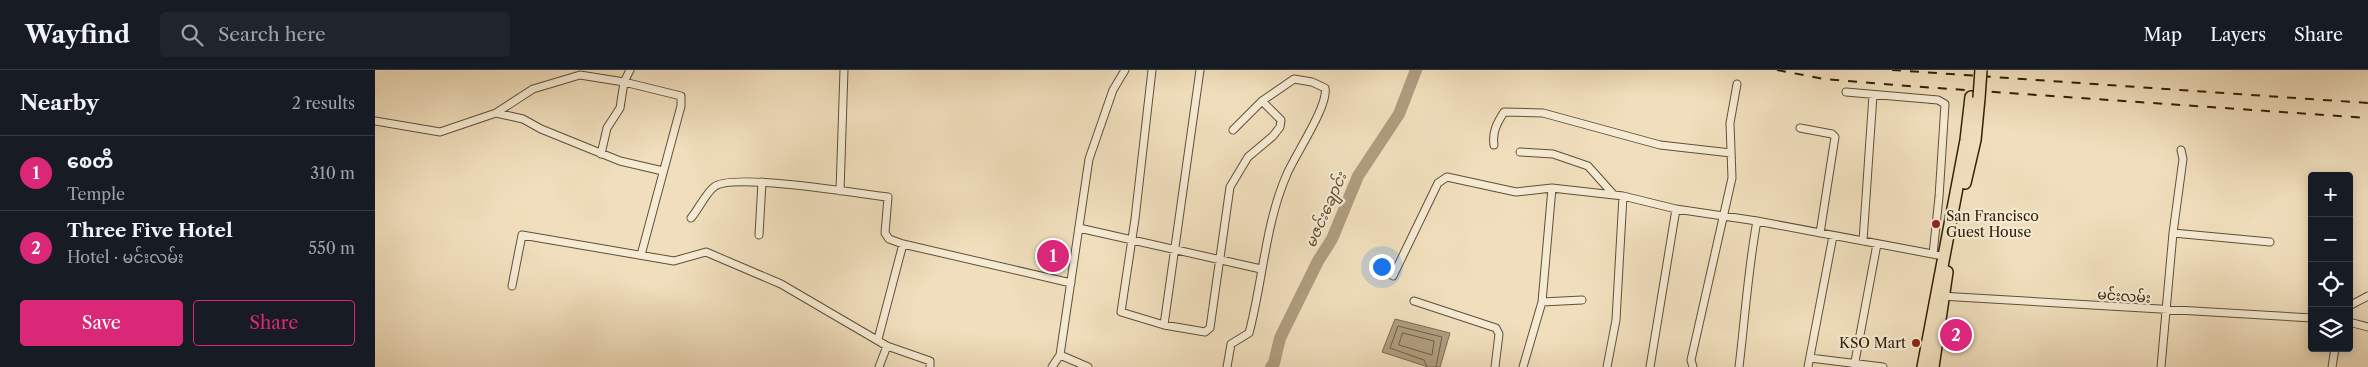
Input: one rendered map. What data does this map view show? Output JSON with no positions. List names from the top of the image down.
{
  "streets": {
    "street": ["မင်းလမ်း"]
  },
  "water": ["မဇင်းချောင်း"],
  "places": ["San Francisco Guest House", "KSO Mart"],
  "page": {
    "header": "Wayfind",
    "search": "Search here",
    "nav": ["Map", "Layers", "Share"],
    "heading": ["Nearby", "2 results"],
    "list": [
      {
        "mark": "1",
        "name": "စေတီ",
        "note": "Temple",
        "value": "310 m"
      },
      {
        "mark": "2",
        "name": "Three Five Hotel",
        "note": "Hotel · မင်းလမ်း",
        "value": "550 m"
      }
    ],
    "map_buttons": ["+", "−"],
    "pins": ["1", "2"],
    "buttons": ["Save", "Share"]
  }
}
